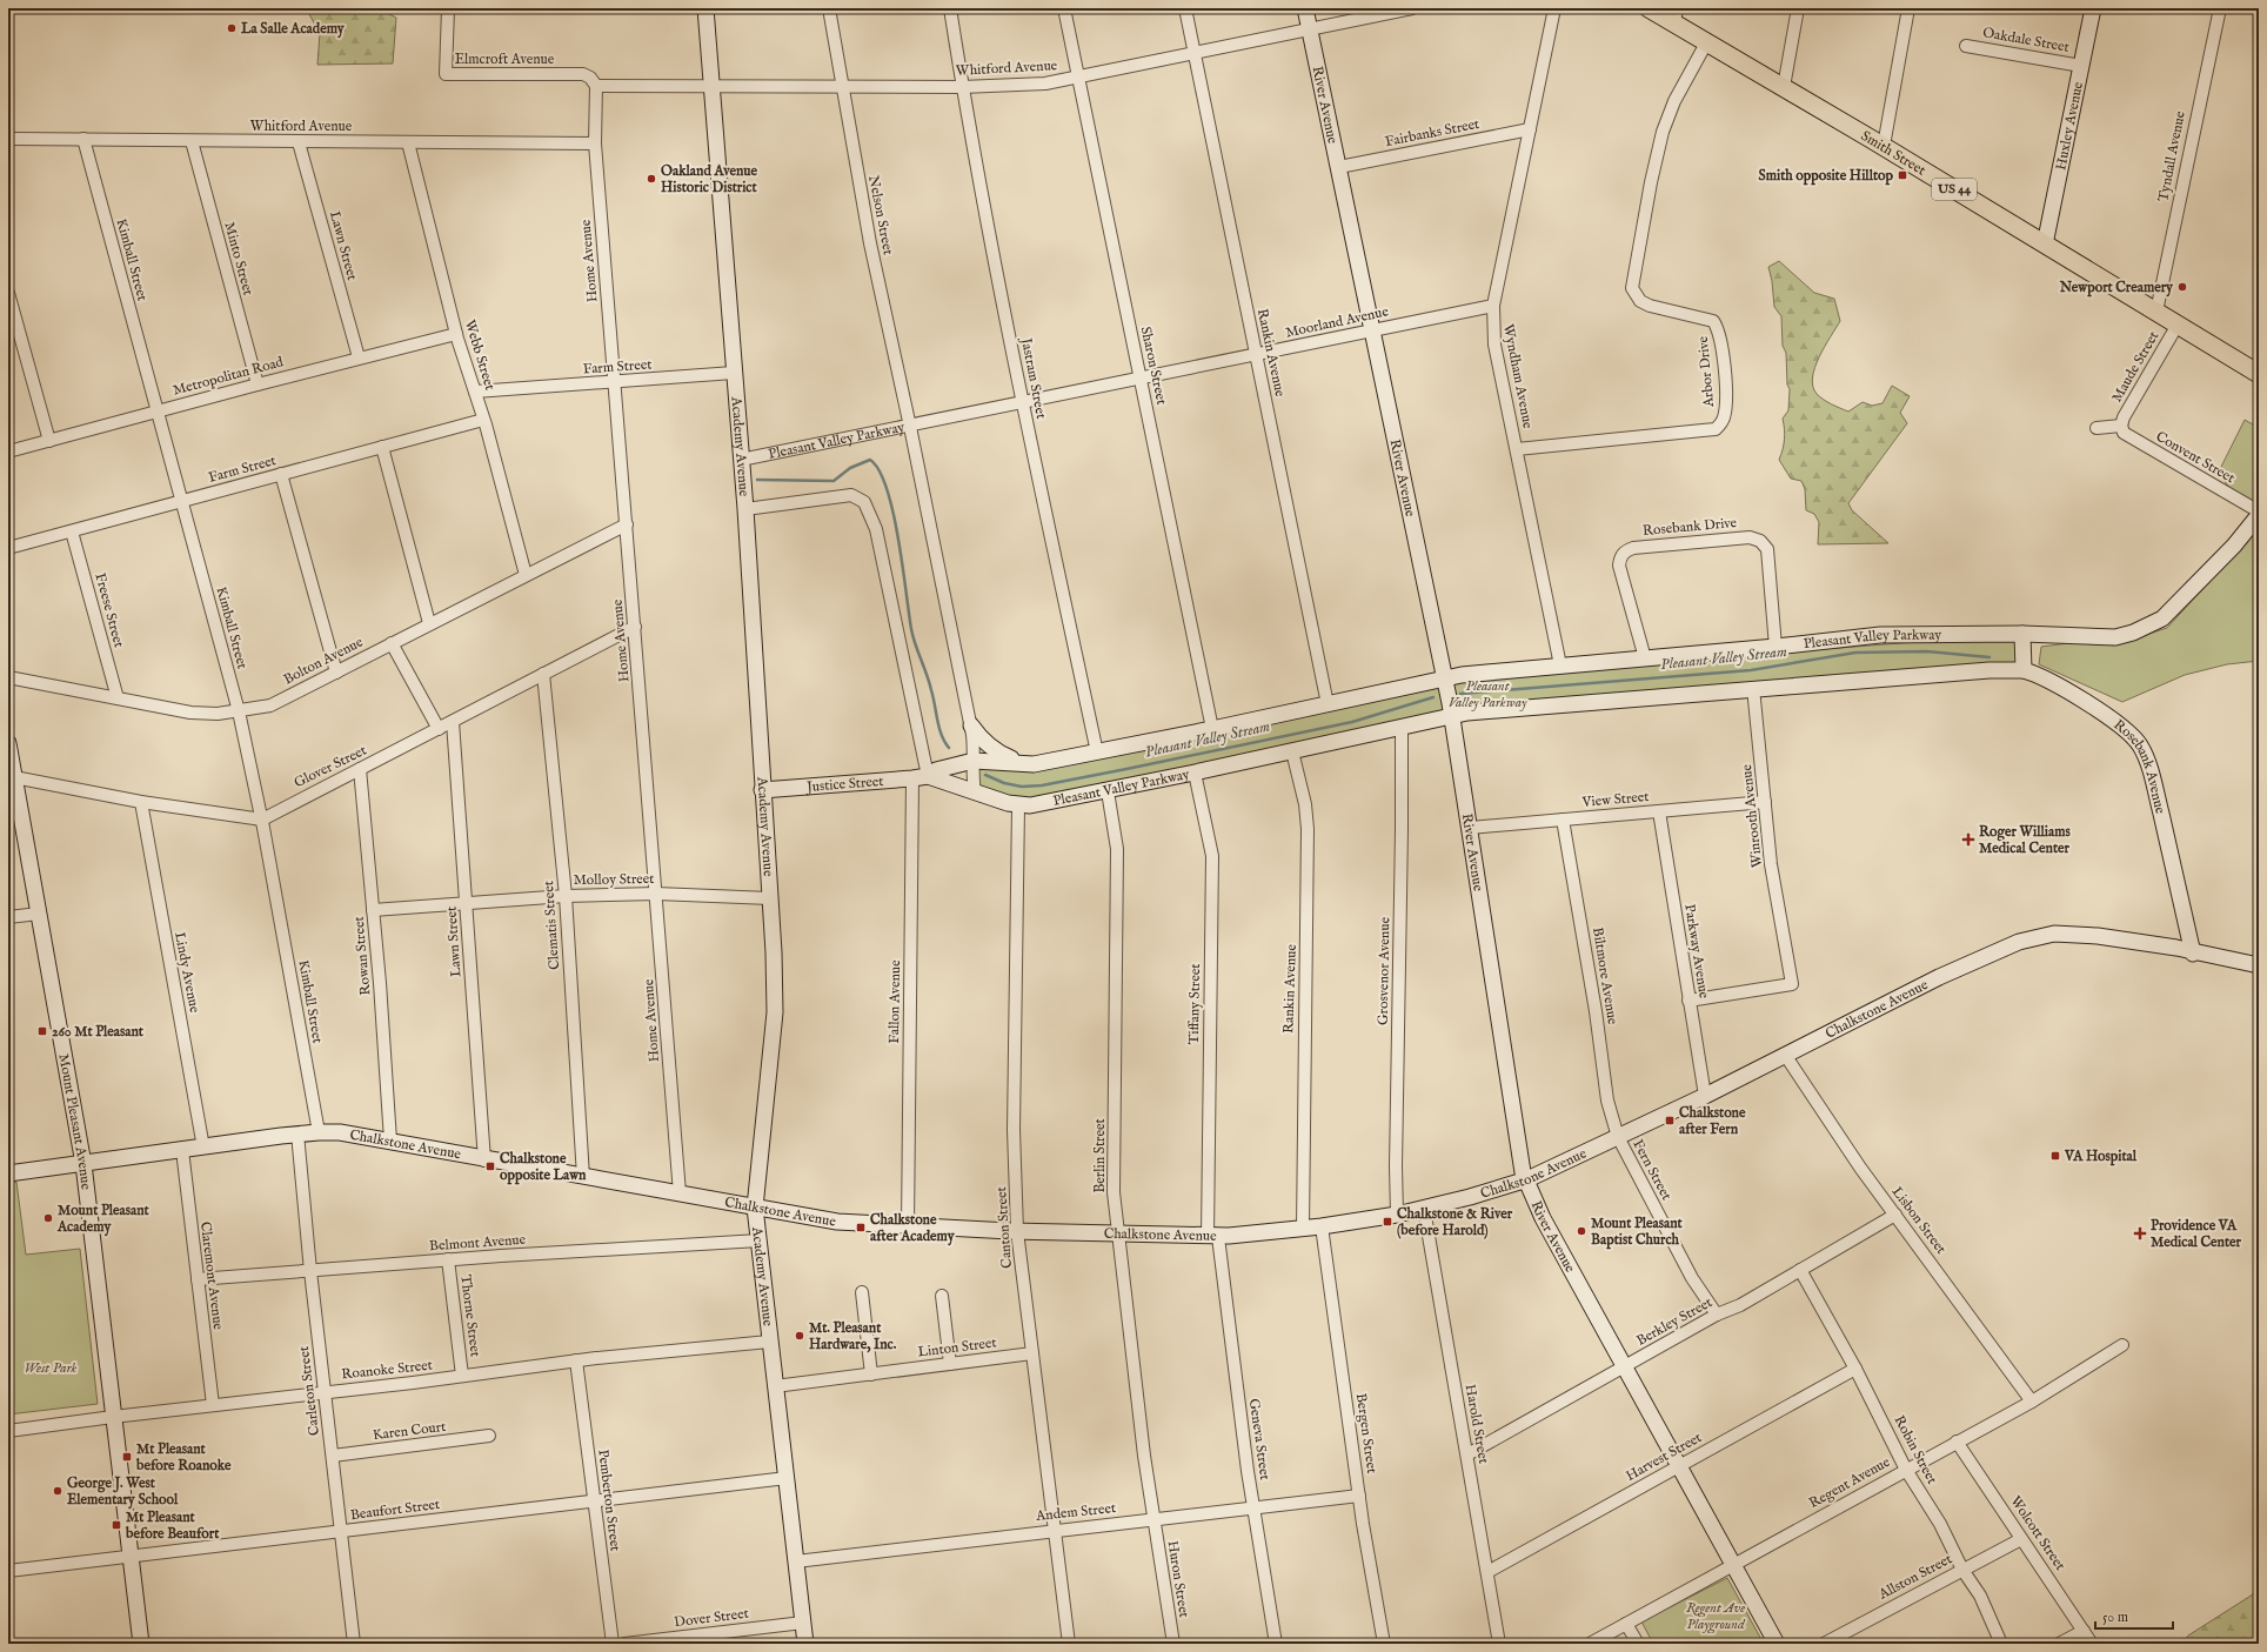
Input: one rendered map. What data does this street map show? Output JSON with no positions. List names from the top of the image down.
{
  "streets": {
    "main road": ["Smith Street", "US 44"],
    "street": [
      "Oakdale Street",
      "Elmcroft Avenue",
      "Whitford Avenue",
      "River Avenue",
      "Huxley Avenue",
      "Fairbanks Street",
      "Tyndall Avenue",
      "Nelson Street",
      "Lawn Street",
      "Minto Street",
      "Kimball Street",
      "Home Avenue",
      "Moorland Avenue",
      "Rankin Avenue",
      "Webb Street",
      "Sharon Street",
      "Farm Street",
      "Maude Street",
      "Arbor Drive",
      "Metropolitan Road",
      "Wyndham Avenue",
      "Jastram Street",
      "Pleasant Valley Parkway",
      "Academy Avenue",
      "Convent Street",
      "Rosebank Drive",
      "Freese Street",
      "Bolton Avenue",
      "Glover Street",
      "Rosebank Avenue",
      "Justice Street",
      "View Street",
      "Winrooth Avenue",
      "Molloy Street",
      "Clematis Street",
      "Parkway Avenue",
      "Rowan Street",
      "Grosvenor Avenue",
      "Lindy Avenue",
      "Biltmore Avenue",
      "Fallon Avenue",
      "Tiffany Street",
      "Chalkstone Avenue",
      "Mount Pleasant Avenue",
      "Berlin Street",
      "Fern Street",
      "Lisbon Street",
      "Canton Street",
      "Belmont Avenue",
      "Claremont Avenue",
      "Thorne Street",
      "Berkley Street",
      "Linton Street",
      "Roanoke Street",
      "Carleton Street",
      "Harold Street",
      "Karen Court",
      "Bergen Street",
      "Geneva Street",
      "Robin Street",
      "Harvest Street",
      "Regent Avenue",
      "Pemberton Street",
      "Beaufort Street",
      "Andem Street",
      "Wolcott Street",
      "Allston Street",
      "Huron Street",
      "Dover Street"
    ]
  },
  "crossings": [
    ["Oakdale Street", "Huxley Avenue"],
    ["Elmcroft Avenue", "Whitford Avenue"],
    ["Elmcroft Avenue", "Home Avenue"],
    ["Whitford Avenue", "River Avenue"],
    ["Whitford Avenue", "Nelson Street"],
    ["Whitford Avenue", "Lawn Street"],
    ["Whitford Avenue", "Minto Street"],
    ["Whitford Avenue", "Kimball Street"],
    ["Whitford Avenue", "Home Avenue"],
    ["Whitford Avenue", "Rankin Avenue"],
    ["Whitford Avenue", "Webb Street"],
    ["Whitford Avenue", "Sharon Street"],
    ["Whitford Avenue", "Jastram Street"],
    ["Whitford Avenue", "Academy Avenue"],
    ["River Avenue", "Fairbanks Street"],
    ["River Avenue", "Moorland Avenue"],
    ["River Avenue", "Pleasant Valley Parkway"],
    ["River Avenue", "View Street"],
    ["River Avenue", "Chalkstone Avenue"],
    ["River Avenue", "Berkley Street"],
    ["River Avenue", "Harvest Street"],
    ["River Avenue", "Regent Avenue"],
    ["Huxley Avenue", "Smith Street"],
    ["Fairbanks Street", "Wyndham Avenue"],
    ["Smith Street", "Tyndall Avenue"],
    ["Smith Street", "Maude Street"],
    ["Smith Street", "Arbor Drive"],
    ["Nelson Street", "Moorland Avenue"],
    ["Nelson Street", "Pleasant Valley Parkway"],
    ["Lawn Street", "Metropolitan Road"],
    ["Lawn Street", "Glover Street"],
    ["Lawn Street", "Molloy Street"],
    ["Lawn Street", "Chalkstone Avenue"],
    ["Minto Street", "Metropolitan Road"],
    ["Kimball Street", "Farm Street"],
    ["Kimball Street", "Metropolitan Road"],
    ["Kimball Street", "Bolton Avenue"],
    ["Kimball Street", "Glover Street"],
    ["Kimball Street", "Chalkstone Avenue"],
    ["Home Avenue", "Farm Street"],
    ["Home Avenue", "Bolton Avenue"],
    ["Home Avenue", "Glover Street"],
    ["Home Avenue", "Molloy Street"],
    ["Home Avenue", "Chalkstone Avenue"],
    ["Moorland Avenue", "Rankin Avenue"],
    ["Moorland Avenue", "Sharon Street"],
    ["Moorland Avenue", "Wyndham Avenue"],
    ["Moorland Avenue", "Jastram Street"],
    ["Moorland Avenue", "Pleasant Valley Parkway"],
    ["Rankin Avenue", "Pleasant Valley Parkway"],
    ["Rankin Avenue", "Chalkstone Avenue"],
    ["Webb Street", "Farm Street"],
    ["Webb Street", "Metropolitan Road"],
    ["Webb Street", "Bolton Avenue"],
    ["Sharon Street", "Pleasant Valley Parkway"],
    ["Farm Street", "Academy Avenue"],
    ["Farm Street", "Freese Street"],
    ["Maude Street", "Convent Street"],
    ["Arbor Drive", "Wyndham Avenue"],
    ["Wyndham Avenue", "Pleasant Valley Parkway"],
    ["Jastram Street", "Pleasant Valley Parkway"],
    ["Pleasant Valley Parkway", "Academy Avenue"],
    ["Pleasant Valley Parkway", "Rosebank Drive"],
    ["Pleasant Valley Parkway", "Rosebank Avenue"],
    ["Pleasant Valley Parkway", "Justice Street"],
    ["Pleasant Valley Parkway", "Winrooth Avenue"],
    ["Pleasant Valley Parkway", "Grosvenor Avenue"],
    ["Pleasant Valley Parkway", "Fallon Avenue"],
    ["Pleasant Valley Parkway", "Tiffany Street"],
    ["Pleasant Valley Parkway", "Berlin Street"],
    ["Pleasant Valley Parkway", "Canton Street"],
    ["Academy Avenue", "Justice Street"],
    ["Academy Avenue", "Molloy Street"],
    ["Academy Avenue", "Chalkstone Avenue"],
    ["Academy Avenue", "Belmont Avenue"],
    ["Academy Avenue", "Linton Street"],
    ["Academy Avenue", "Roanoke Street"],
    ["Academy Avenue", "Beaufort Street"],
    ["Academy Avenue", "Andem Street"],
    ["Academy Avenue", "Dover Street"],
    ["Freese Street", "Bolton Avenue"],
    ["Glover Street", "Clematis Street"],
    ["Glover Street", "Rowan Street"],
    ["Rosebank Avenue", "Chalkstone Avenue"],
    ["Justice Street", "Fallon Avenue"],
    ["View Street", "Winrooth Avenue"],
    ["View Street", "Parkway Avenue"],
    ["View Street", "Biltmore Avenue"],
    ["Winrooth Avenue", "Parkway Avenue"],
    ["Molloy Street", "Clematis Street"],
    ["Molloy Street", "Rowan Street"],
    ["Clematis Street", "Chalkstone Avenue"],
    ["Parkway Avenue", "Chalkstone Avenue"],
    ["Rowan Street", "Chalkstone Avenue"],
    ["Grosvenor Avenue", "Chalkstone Avenue"],
    ["Lindy Avenue", "Chalkstone Avenue"],
    ["Biltmore Avenue", "Chalkstone Avenue"],
    ["Biltmore Avenue", "Fern Street"],
    ["Fallon Avenue", "Chalkstone Avenue"],
    ["Tiffany Street", "Chalkstone Avenue"],
    ["Tiffany Street", "Geneva Street"],
    ["Chalkstone Avenue", "Mount Pleasant Avenue"],
    ["Chalkstone Avenue", "Berlin Street"],
    ["Chalkstone Avenue", "Fern Street"],
    ["Chalkstone Avenue", "Lisbon Street"],
    ["Chalkstone Avenue", "Canton Street"],
    ["Chalkstone Avenue", "Claremont Avenue"],
    ["Chalkstone Avenue", "Carleton Street"],
    ["Chalkstone Avenue", "Harold Street"],
    ["Chalkstone Avenue", "Bergen Street"],
    ["Chalkstone Avenue", "Geneva Street"],
    ["Mount Pleasant Avenue", "Roanoke Street"],
    ["Mount Pleasant Avenue", "Beaufort Street"],
    ["Berlin Street", "Andem Street"],
    ["Berlin Street", "Huron Street"],
    ["Fern Street", "Berkley Street"],
    ["Lisbon Street", "Berkley Street"],
    ["Lisbon Street", "Regent Avenue"],
    ["Canton Street", "Linton Street"],
    ["Canton Street", "Andem Street"],
    ["Belmont Avenue", "Claremont Avenue"],
    ["Belmont Avenue", "Thorne Street"],
    ["Belmont Avenue", "Carleton Street"],
    ["Claremont Avenue", "Roanoke Street"],
    ["Thorne Street", "Roanoke Street"],
    ["Berkley Street", "Harold Street"],
    ["Berkley Street", "Robin Street"],
    ["Roanoke Street", "Carleton Street"],
    ["Roanoke Street", "Pemberton Street"],
    ["Carleton Street", "Karen Court"],
    ["Carleton Street", "Beaufort Street"],
    ["Harold Street", "Harvest Street"],
    ["Bergen Street", "Andem Street"],
    ["Geneva Street", "Andem Street"],
    ["Robin Street", "Harvest Street"],
    ["Robin Street", "Regent Avenue"],
    ["Robin Street", "Allston Street"],
    ["Regent Avenue", "Wolcott Street"],
    ["Pemberton Street", "Beaufort Street"],
    ["Andem Street", "Huron Street"],
    ["Wolcott Street", "Allston Street"]
  ],
  "water": ["Pleasant Valley Stream"],
  "parks": ["Pleasant Valley Parkway", "West Park", "Regent Ave Playground"],
  "places": {
    "other": [
      "La Salle Academy",
      "Oakland Avenue Historic District",
      "Newport Creamery",
      "Mount Pleasant Academy",
      "Mount Pleasant Baptist Church",
      "Mt. Pleasant Hardware, Inc.",
      "George J. West Elementary School"
    ],
    "transit": [
      "Smith opposite Hilltop",
      "260 Mt Pleasant",
      "Chalkstone after Fern",
      "VA Hospital",
      "Chalkstone opposite Lawn",
      "Chalkstone & River (before Harold)",
      "Chalkstone after Academy",
      "Mt Pleasant before Roanoke",
      "Mt Pleasant before Beaufort"
    ],
    "health": ["Roger Williams Medical Center", "Providence VA Medical Center"]
  },
  "scale_bar": "50 m"
}
